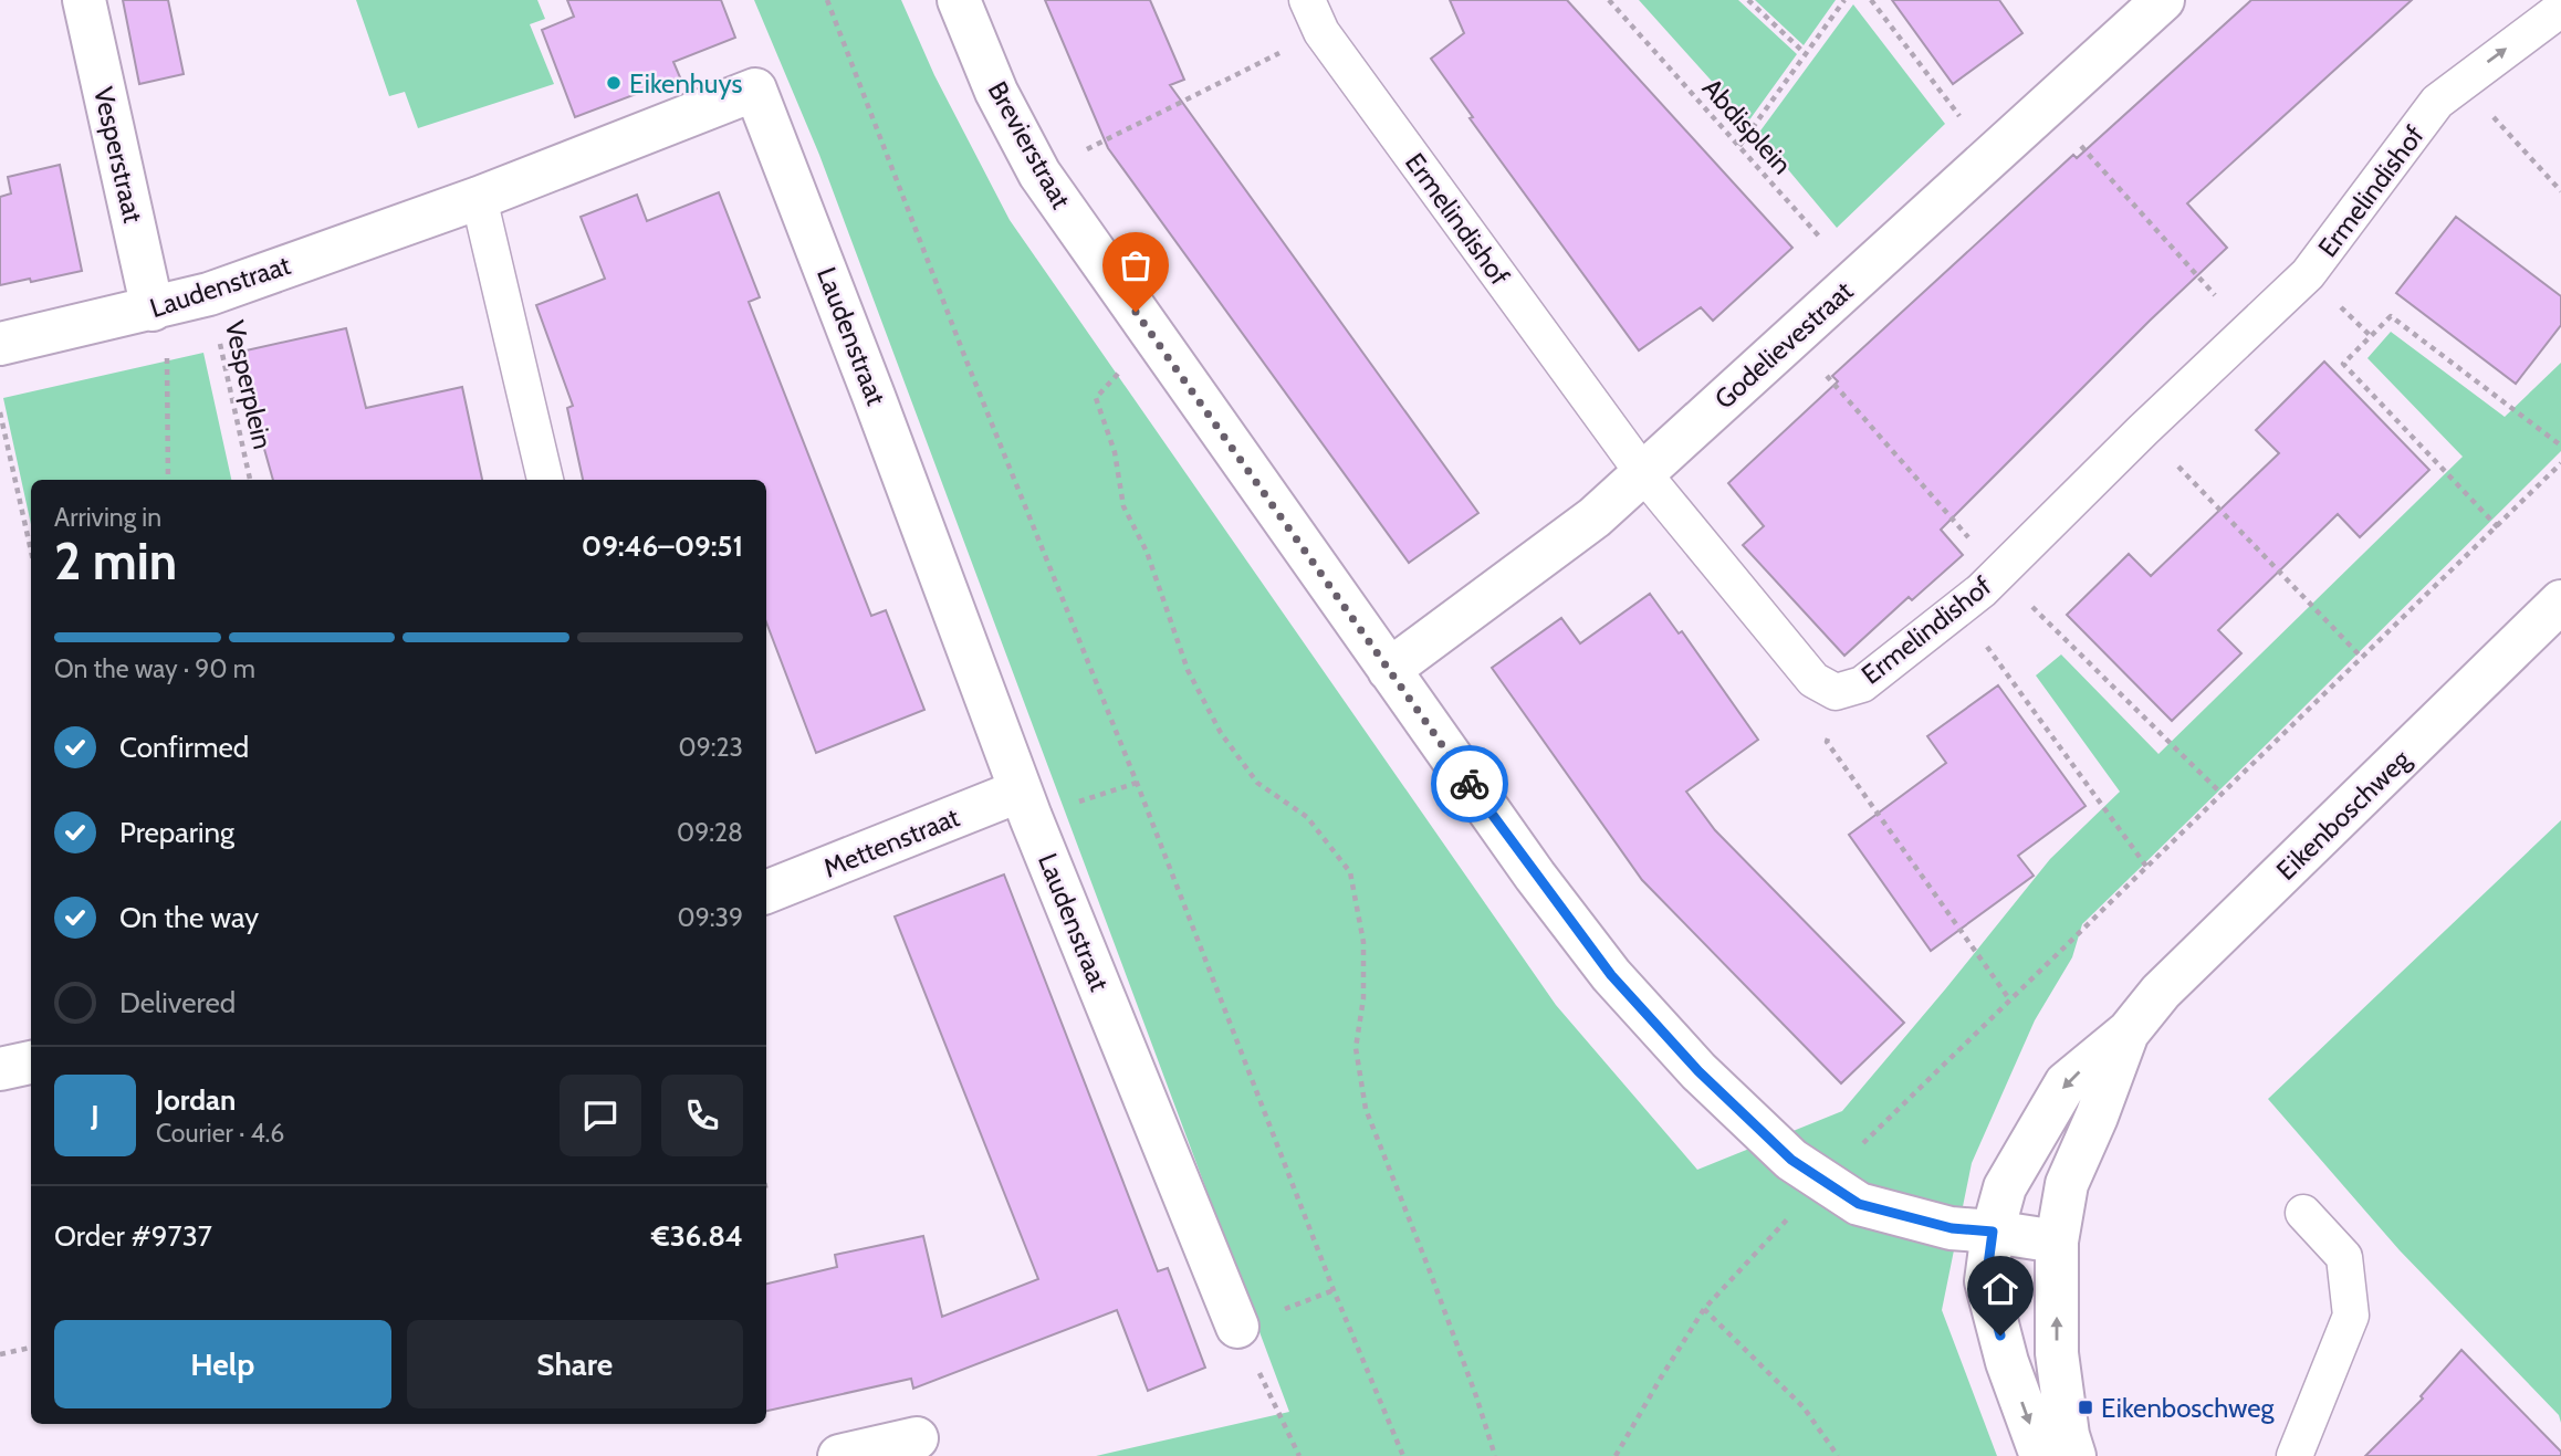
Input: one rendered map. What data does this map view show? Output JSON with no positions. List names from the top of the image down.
{
  "streets": {
    "street": [
      "Brevierstraat",
      "Vesperstraat",
      "Laudenstraat",
      "Godelievestraat",
      "Eikenboschweg",
      "Mettenstraat"
    ],
    "lane": ["Ermelindishof"],
    "path": ["Abdisplein", "Vesperplein"]
  },
  "crossings": [
    ["Abdisplein", "Godelievestraat"],
    ["Brevierstraat", "Godelievestraat"],
    ["Brevierstraat", "Eikenboschweg"],
    ["Vesperstraat", "Laudenstraat"],
    ["Ermelindishof", "Godelievestraat"],
    ["Laudenstraat", "Vesperplein"],
    ["Laudenstraat", "Mettenstraat"]
  ],
  "places": {
    "other": ["Eikenhuys"],
    "transit": ["Eikenboschweg"]
  },
  "page": {
    "heading": ["2 min", "Arriving in", "09:46–09:51"],
    "panel": [
      "Jordan",
      "Courier · 4.6",
      "Order #9737",
      "€36.84"
    ],
    "bar": "On the way · 90 m",
    "list": [
      ["Confirmed", "09:23"],
      ["Preparing", "09:28"],
      ["On the way", "09:39"],
      "Delivered"
    ],
    "round": "J",
    "buttons": ["Help", "Share"]
  }
}
